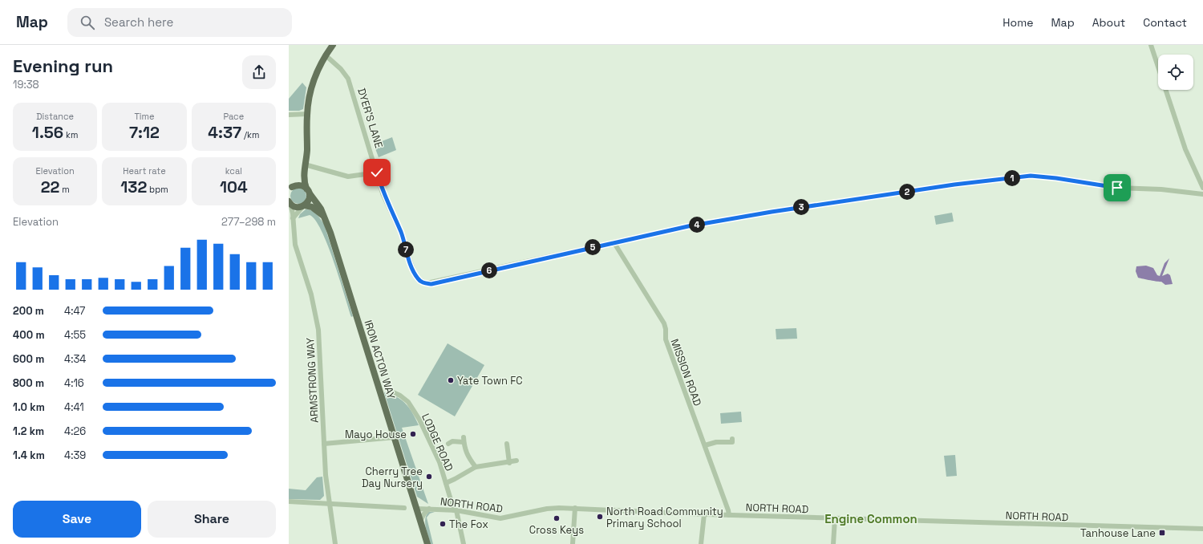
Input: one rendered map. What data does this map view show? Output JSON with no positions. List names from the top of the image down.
{
  "streets": {
    "main road": ["IRON ACTON WAY"],
    "street": [
      "DYER'S LANE",
      "MISSION ROAD",
      "ARMSTRONG WAY",
      "LODGE ROAD",
      "NORTH ROAD"
    ]
  },
  "crossings": [
    ["DYER'S LANE", "MISSION ROAD"],
    ["IRON ACTON WAY", "NORTH ROAD"],
    ["MISSION ROAD", "NORTH ROAD"],
    ["LODGE ROAD", "NORTH ROAD"]
  ],
  "districts": ["Engine Common"],
  "places": {
    "other": [
      "Yate Town FC",
      "Mayo House",
      "Cherry Tree Day Nursery",
      "North Road Community Primary School",
      "Cross Keys",
      "The Fox"
    ],
    "transit": ["Tanhouse Lane"]
  },
  "page": {
    "header": "Map",
    "search": "Search here",
    "nav": [
      "Home",
      "Map",
      "About",
      "Contact"
    ],
    "heading": ["Evening run", "19:38"],
    "stats": [
      ["Distance", "1.56 km"],
      ["Time", "7:12"],
      ["Pace", "4:37 /km"],
      ["Elevation", "22 m"],
      ["Heart rate", "132 bpm"],
      ["kcal", "104"]
    ],
    "pins": [
      "1",
      "2",
      "3",
      "4",
      "5",
      "7",
      "6"
    ],
    "chart": ["Elevation", "277–298 m"],
    "list": [
      {
        "name": "200 m",
        "note": "4:47"
      },
      {
        "name": "400 m",
        "note": "4:55"
      },
      {
        "name": "600 m",
        "note": "4:34"
      },
      {
        "name": "800 m",
        "note": "4:16"
      },
      {
        "name": "1.0 km",
        "note": "4:41"
      },
      {
        "name": "1.2 km",
        "note": "4:26"
      },
      {
        "name": "1.4 km",
        "note": "4:39"
      }
    ],
    "buttons": ["Save", "Share"]
  }
}
